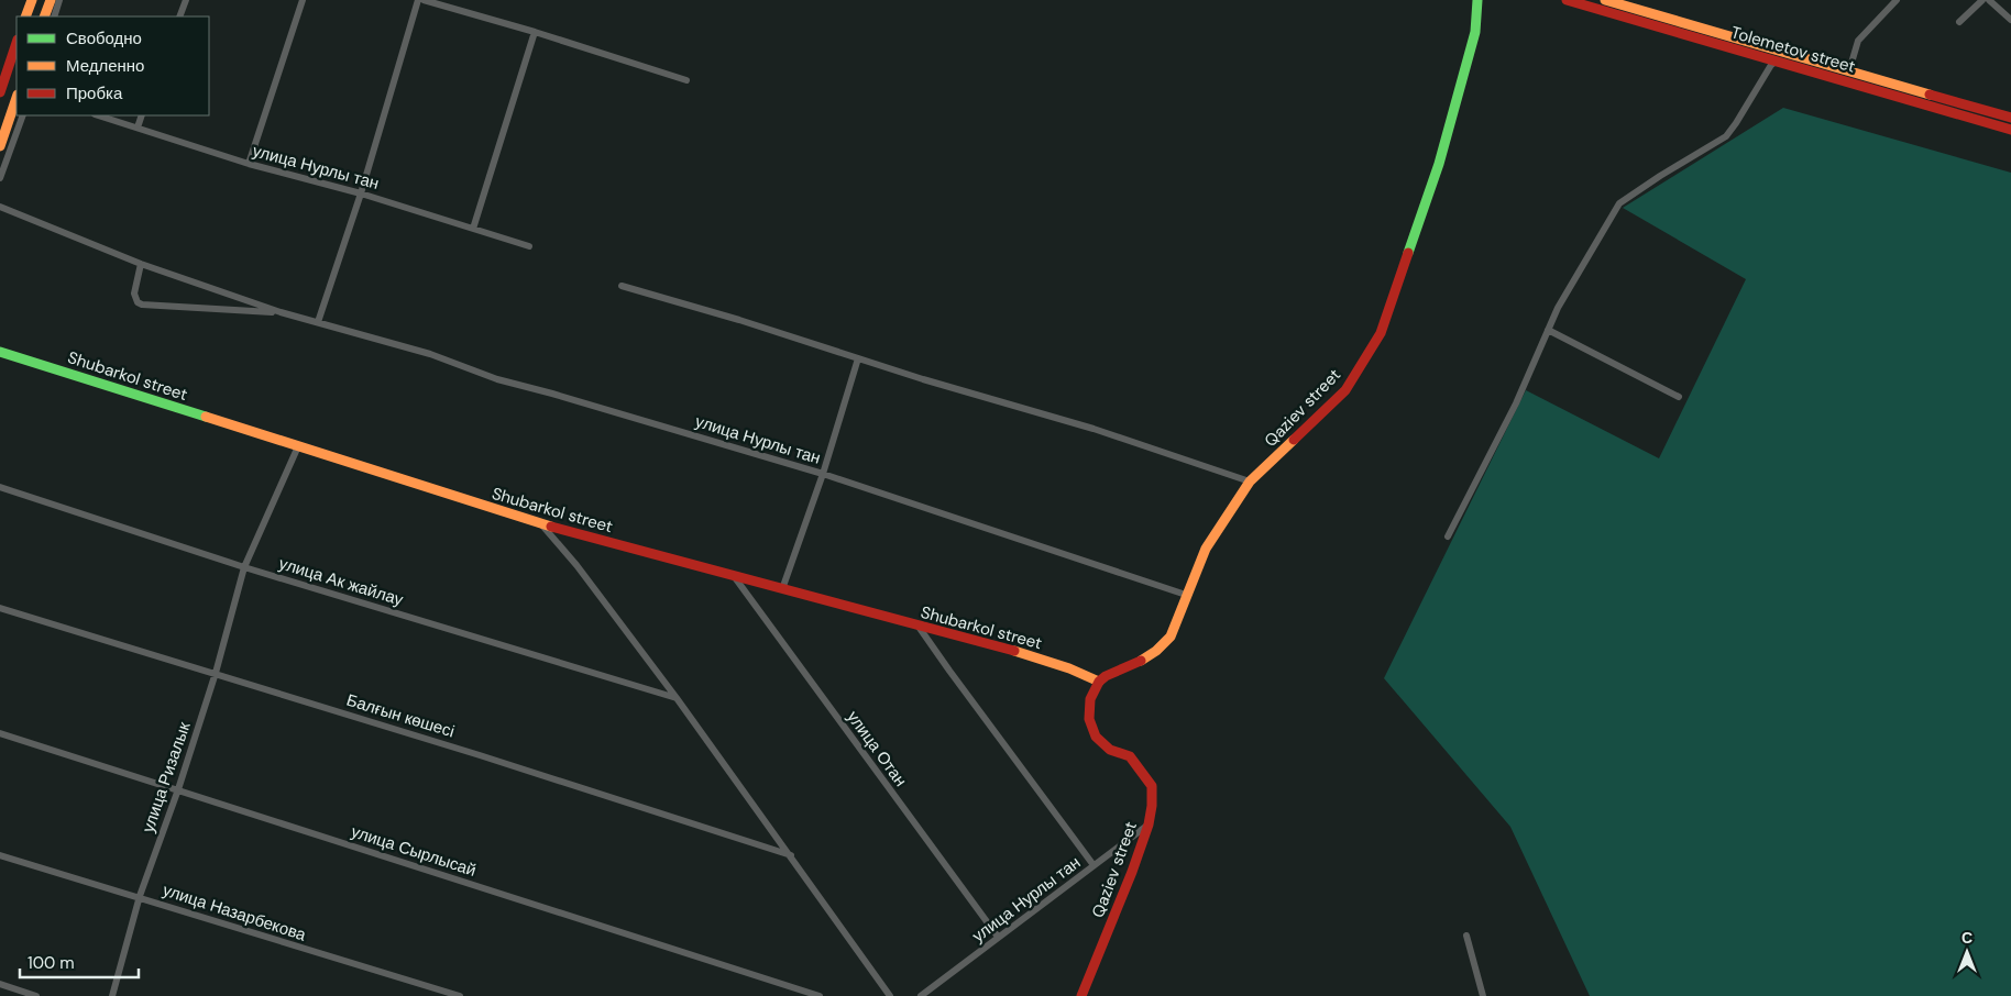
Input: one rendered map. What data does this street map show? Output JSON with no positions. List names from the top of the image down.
{
  "streets": {
    "street": [
      "Tolemetov street",
      "улица Нурлы тан",
      "Shubarkol street",
      "Qaziev street",
      "улица Ак жайлау",
      "Балғын көшесі",
      "улица Отан",
      "улица Ризалык",
      "улица Сырлысай",
      "улица Назарбекова"
    ]
  },
  "crossings": [
    ["улица Нурлы тан", "Qaziev street"],
    ["улица Нурлы тан", "улица Отан"],
    ["Shubarkol street", "Qaziev street"],
    ["Shubarkol street", "улица Отан"],
    ["Shubarkol street", "улица Ризалык"],
    ["улица Ак жайлау", "улица Ризалык"],
    ["Балғын көшесі", "улица Ризалык"],
    ["улица Ризалык", "улица Сырлысай"],
    ["улица Ризалык", "улица Назарбекова"]
  ],
  "legend": ["Свободно", "Медленно", "Пробка"],
  "scale_bar": "100 m",
  "north": "top"
}
